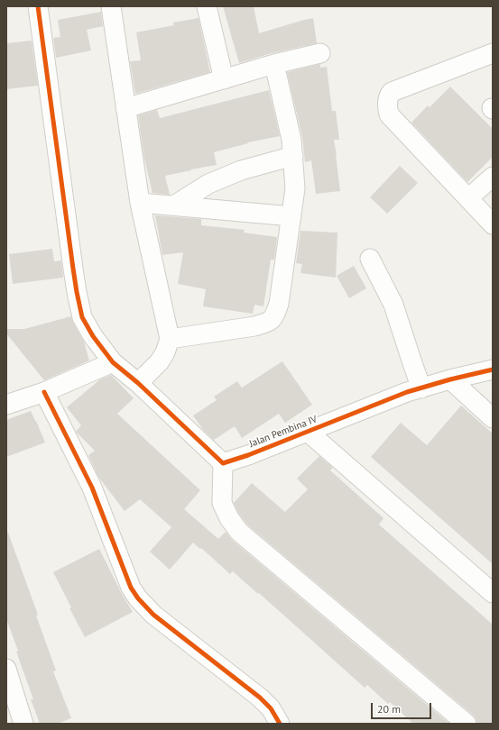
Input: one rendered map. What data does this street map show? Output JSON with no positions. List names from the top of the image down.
{
  "streets": {
    "street": ["Jalan Pembina IV"]
  },
  "scale_bar": "20 m"
}
